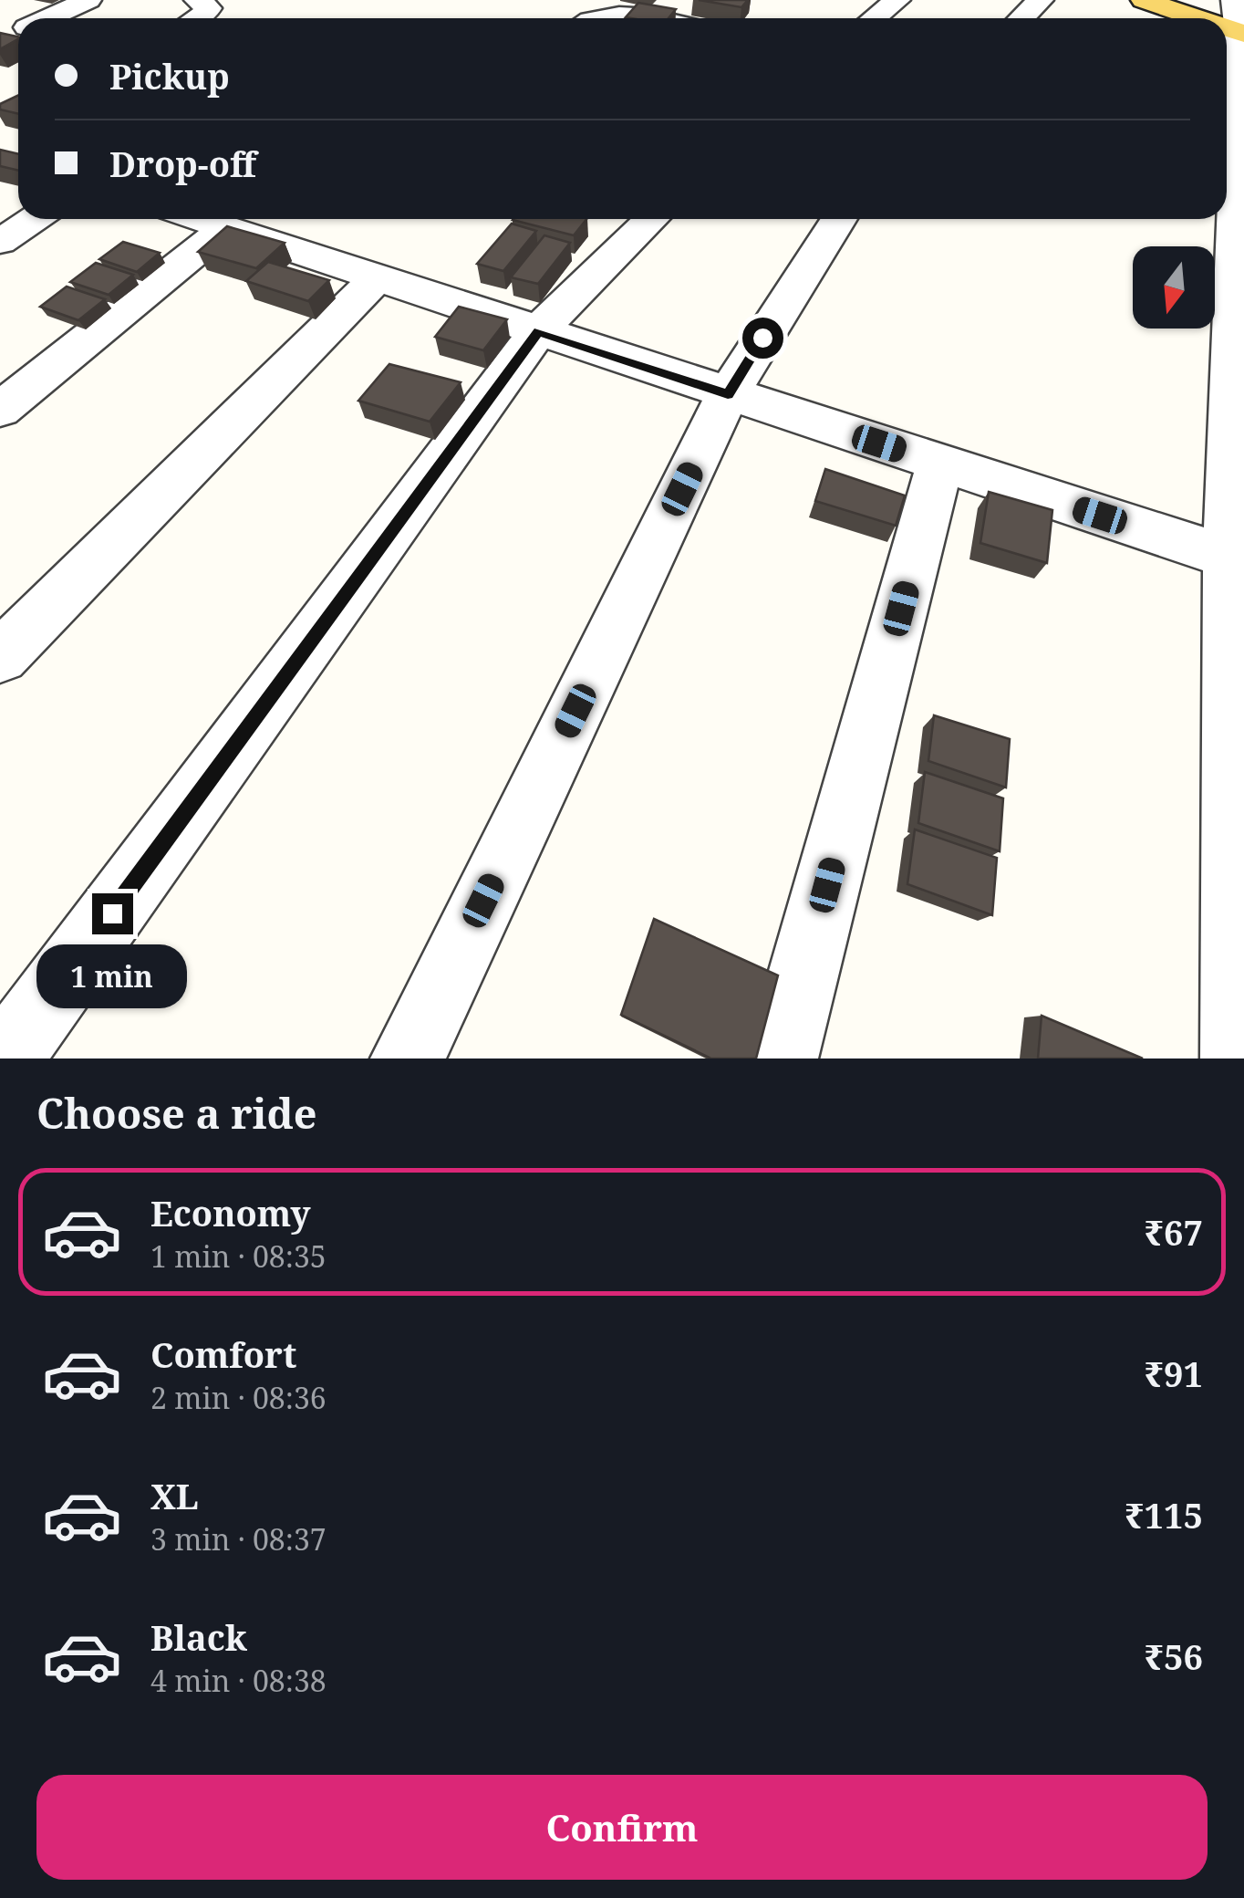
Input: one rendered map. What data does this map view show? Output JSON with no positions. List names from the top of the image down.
{
  "north": "bottom",
  "page": {
    "banner": ["Pickup", "Drop-off"],
    "bubble": "1 min",
    "heading": "Choose a ride",
    "list": [
      {
        "name": "Economy",
        "note": "1 min · 08:35",
        "value": "₹67"
      },
      {
        "name": "Comfort",
        "note": "2 min · 08:36",
        "value": "₹91"
      },
      {
        "name": "XL",
        "note": "3 min · 08:37",
        "value": "₹115"
      },
      {
        "name": "Black",
        "note": "4 min · 08:38",
        "value": "₹56"
      }
    ],
    "buttons": "Confirm"
  }
}
